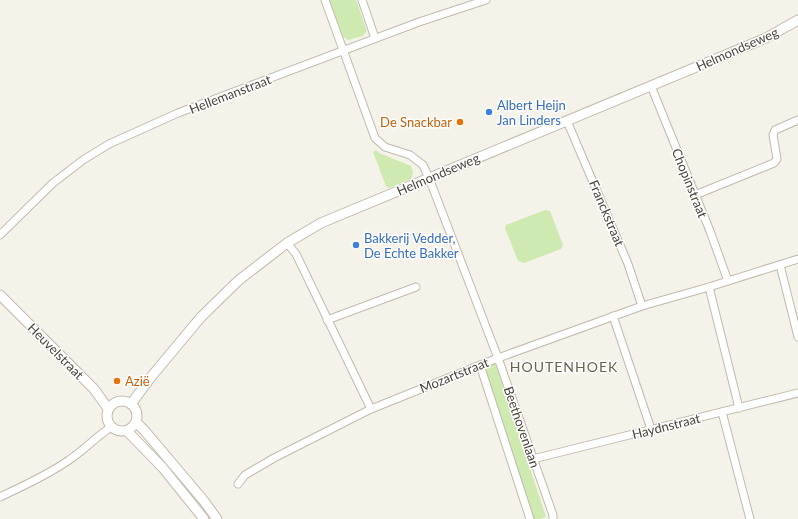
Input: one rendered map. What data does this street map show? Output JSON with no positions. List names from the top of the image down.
{
  "streets": {
    "street": [
      "Helmondseweg",
      "Hellemanstraat",
      "Chopinstraat",
      "Franckstraat",
      "Heuvelstraat",
      "Mozartstraat",
      "Haydnstraat",
      "Beethovenlaan"
    ]
  },
  "crossings": [
    ["Helmondseweg", "Chopinstraat"],
    ["Helmondseweg", "Franckstraat"],
    ["Helmondseweg", "Heuvelstraat"],
    ["Helmondseweg", "Beethovenlaan"],
    ["Hellemanstraat", "Beethovenlaan"],
    ["Chopinstraat", "Mozartstraat"],
    ["Franckstraat", "Mozartstraat"],
    ["Mozartstraat", "Beethovenlaan"],
    ["Haydnstraat", "Beethovenlaan"]
  ],
  "districts": ["HOUTENHOEK"],
  "places": [
    "Albert Heijn Jan Linders",
    "De Snackbar",
    "Bakkerij Vedder, De Echte Bakker",
    "Azië"
  ]
}
